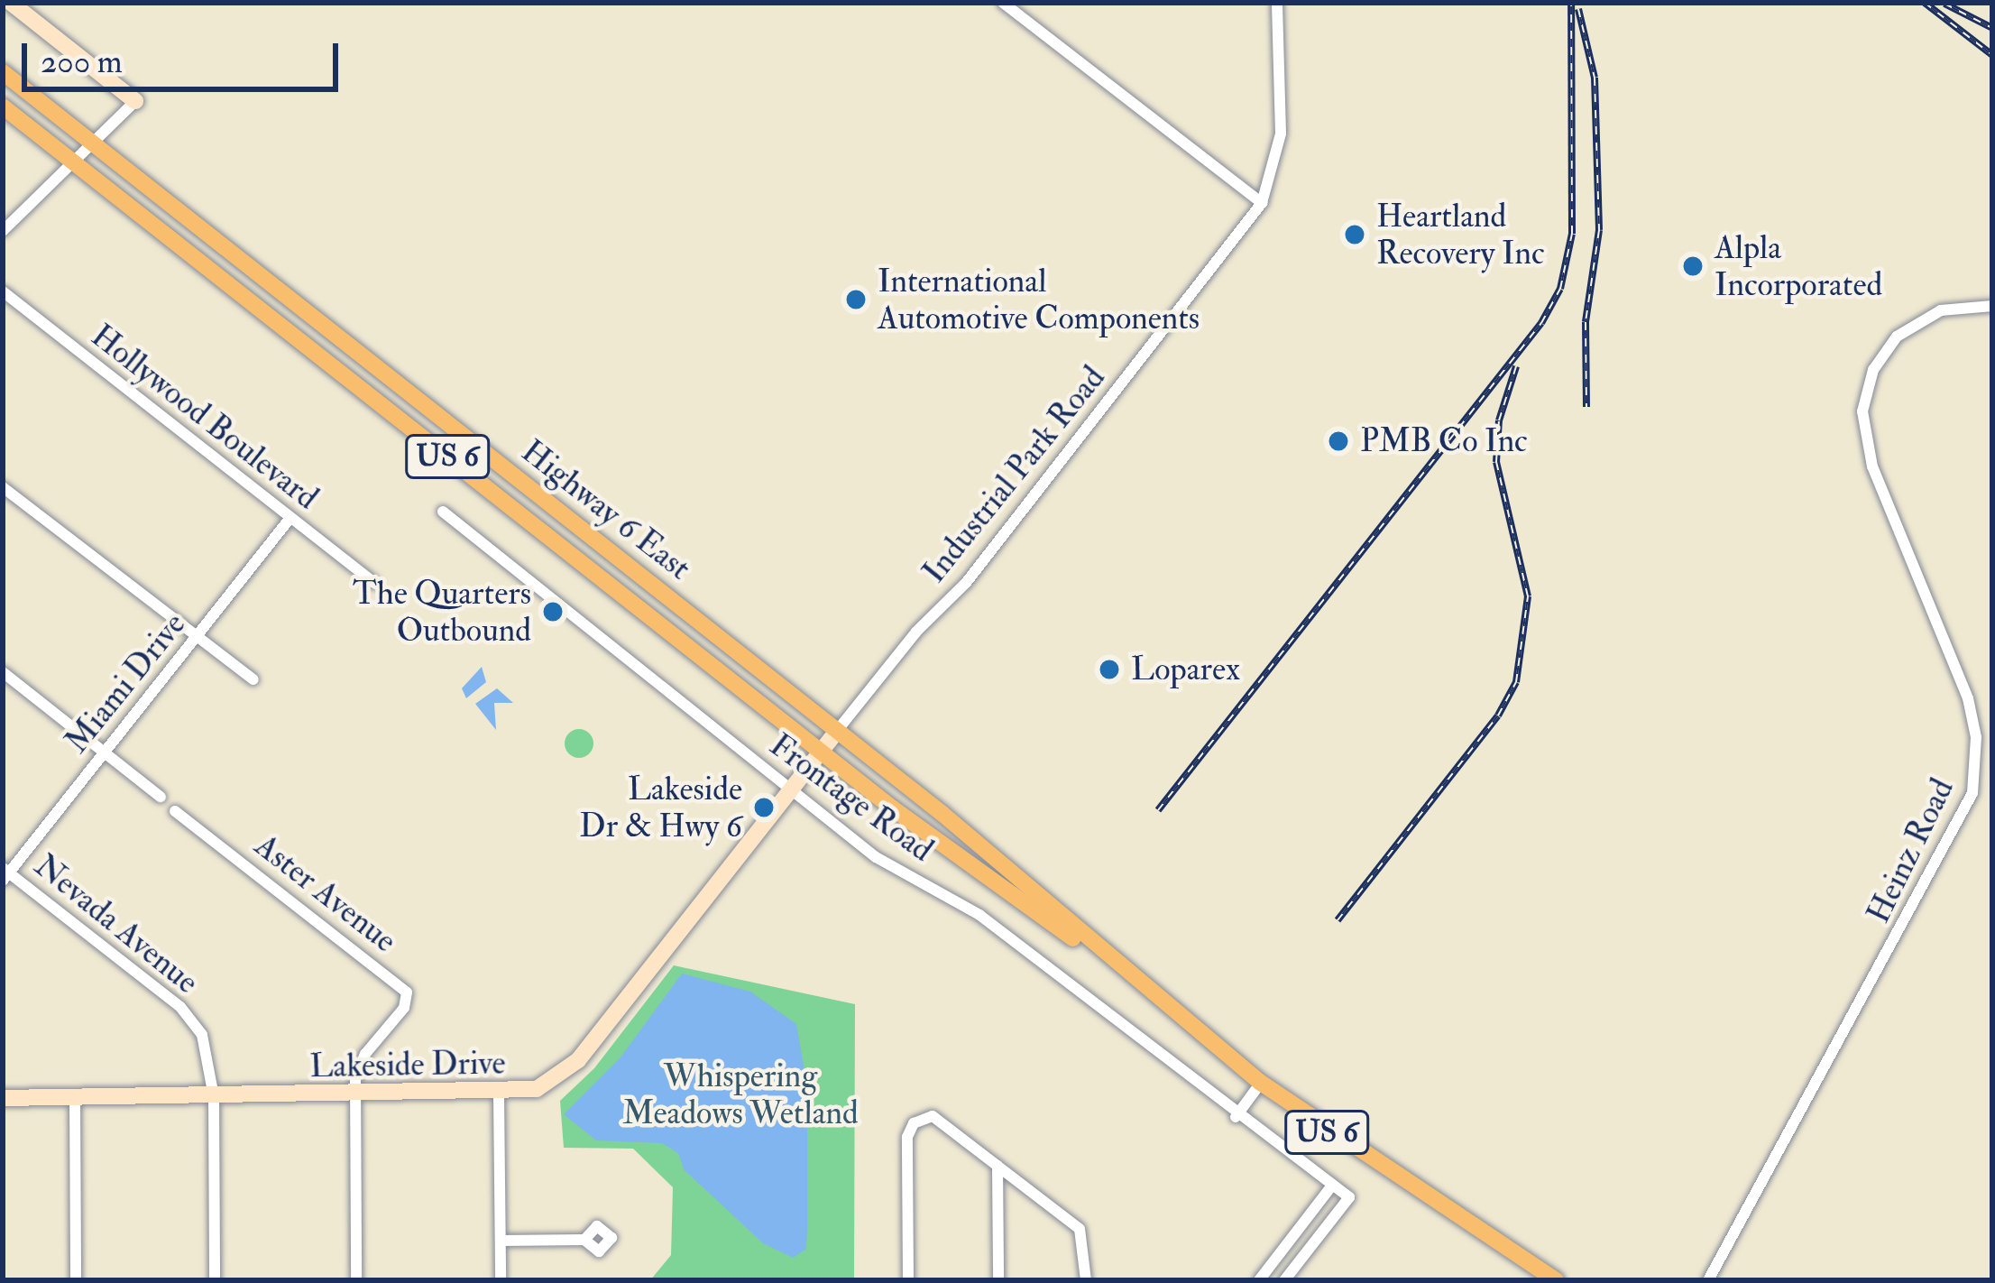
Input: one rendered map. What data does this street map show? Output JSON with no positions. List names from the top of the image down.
{
  "streets": {
    "main road": ["US 6", "Highway 6 East"],
    "street": [
      "Hollywood Boulevard",
      "Industrial Park Road",
      "Miami Drive",
      "Frontage Road",
      "Heinz Road",
      "Aster Avenue",
      "Nevada Avenue",
      "Lakeside Drive"
    ]
  },
  "crossings": [
    ["Hollywood Boulevard", "Miami Drive"],
    ["Industrial Park Road", "Highway 6 East"],
    ["Industrial Park Road", "Lakeside Drive"],
    ["Highway 6 East", "Lakeside Drive"],
    ["Miami Drive", "Nevada Avenue"],
    ["Frontage Road", "Lakeside Drive"],
    ["Aster Avenue", "Lakeside Drive"],
    ["Nevada Avenue", "Lakeside Drive"]
  ],
  "parks": ["Whispering Meadows Wetland"],
  "places": [
    "Heartland Recovery Inc",
    "Alpla Incorporated",
    "International Automotive Components",
    "PMB Co Inc",
    "The Quarters Outbound",
    "Loparex",
    "Lakeside Dr & Hwy 6"
  ],
  "scale_bar": "200 m"
}
